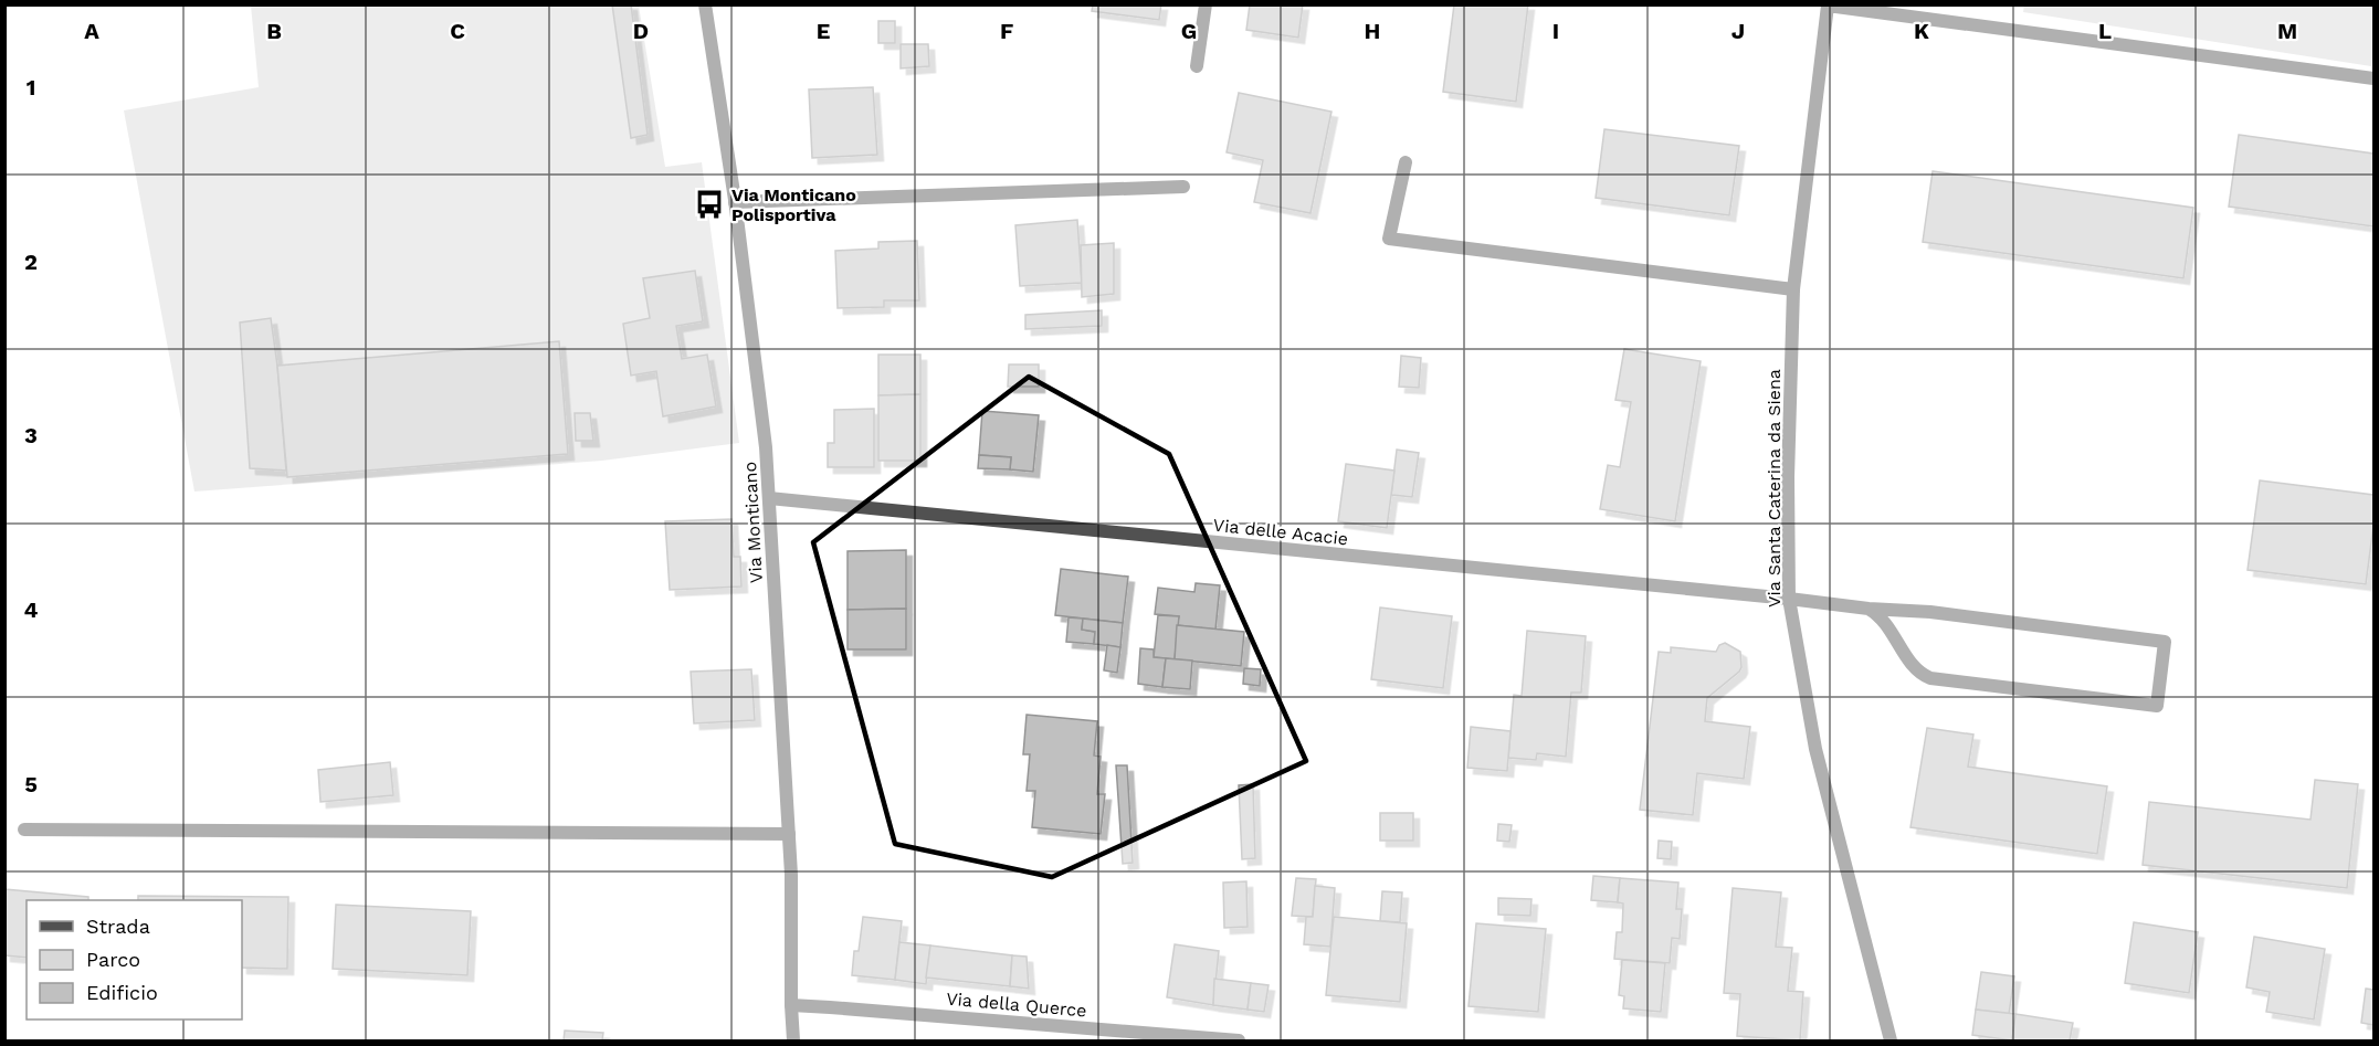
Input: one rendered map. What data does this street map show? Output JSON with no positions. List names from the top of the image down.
{
  "streets": {
    "street": [
      "Via Santa Caterina da Siena",
      "Via Monticano",
      "Via delle Acacie",
      "Via della Querce"
    ]
  },
  "crossings": [
    ["Via Santa Caterina da Siena", "Via delle Acacie"],
    ["Via Monticano", "Via delle Acacie"],
    ["Via Monticano", "Via della Querce"]
  ],
  "places": {
    "bus stop": ["Via Monticano Polisportiva"]
  },
  "legend": ["Strada", "Parco", "Edificio"],
  "grid": {
    "columns": [
      "A",
      "B",
      "C",
      "D",
      "E",
      "F",
      "G",
      "H",
      "I",
      "J",
      "K",
      "L",
      "M"
    ],
    "rows": [
      "1",
      "2",
      "3",
      "4",
      "5"
    ]
  }
}
